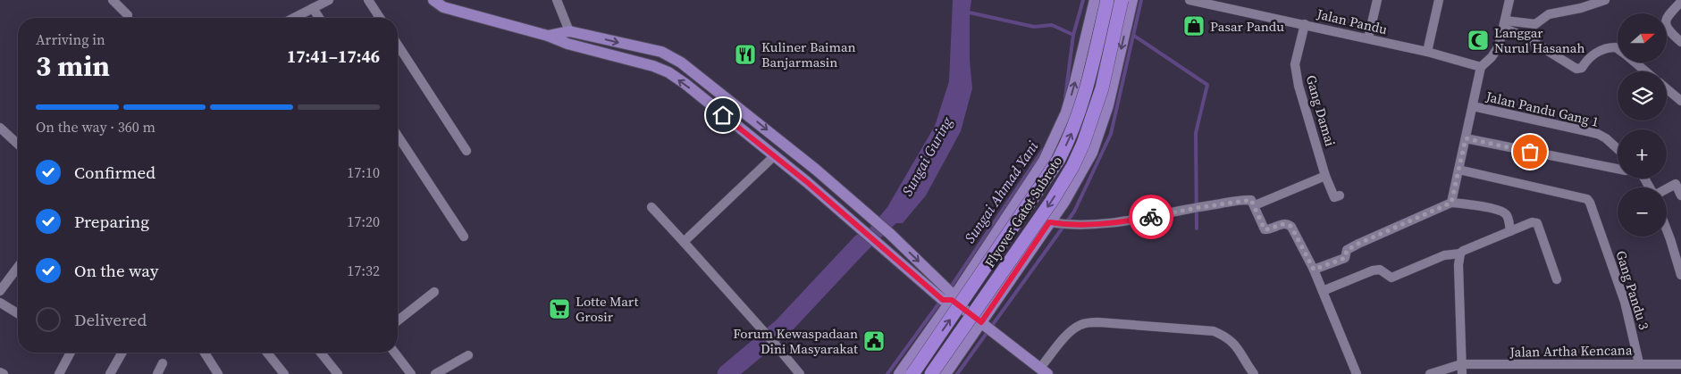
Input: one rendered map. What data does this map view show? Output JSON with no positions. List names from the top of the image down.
{
  "streets": {
    "highway": ["Flyover Gatot Subroto"],
    "street": [
      "Jalan Pandu",
      "Jalan Pandu Gang 1",
      "Gang Damai",
      "Gang Pandu 3",
      "Jalan Artha Kencana"
    ]
  },
  "crossings": [
    ["Jalan Pandu", "Gang Damai"],
    ["Gang Pandu 3", "Jalan Artha Kencana"]
  ],
  "water": ["Sungai Guring", "Sungai Ahmad Yani"],
  "places": {
    "shop": ["Pasar Pandu"],
    "mosque": ["Langgar Nurul Hasanah"],
    "restaurant": ["Kuliner Baiman Banjarmasin"],
    "supermarket": ["Lotte Mart Grosir"],
    "public building": ["Forum Kewaspadaan Dini Masyarakat"]
  },
  "north": "right",
  "page": {
    "map_buttons": ["+", "−"],
    "heading": ["3 min", "Arriving in", "17:41–17:46"],
    "bar": "On the way · 360 m",
    "list": [
      ["Confirmed", "17:10"],
      ["Preparing", "17:20"],
      ["On the way", "17:32"],
      "Delivered"
    ]
  }
}
